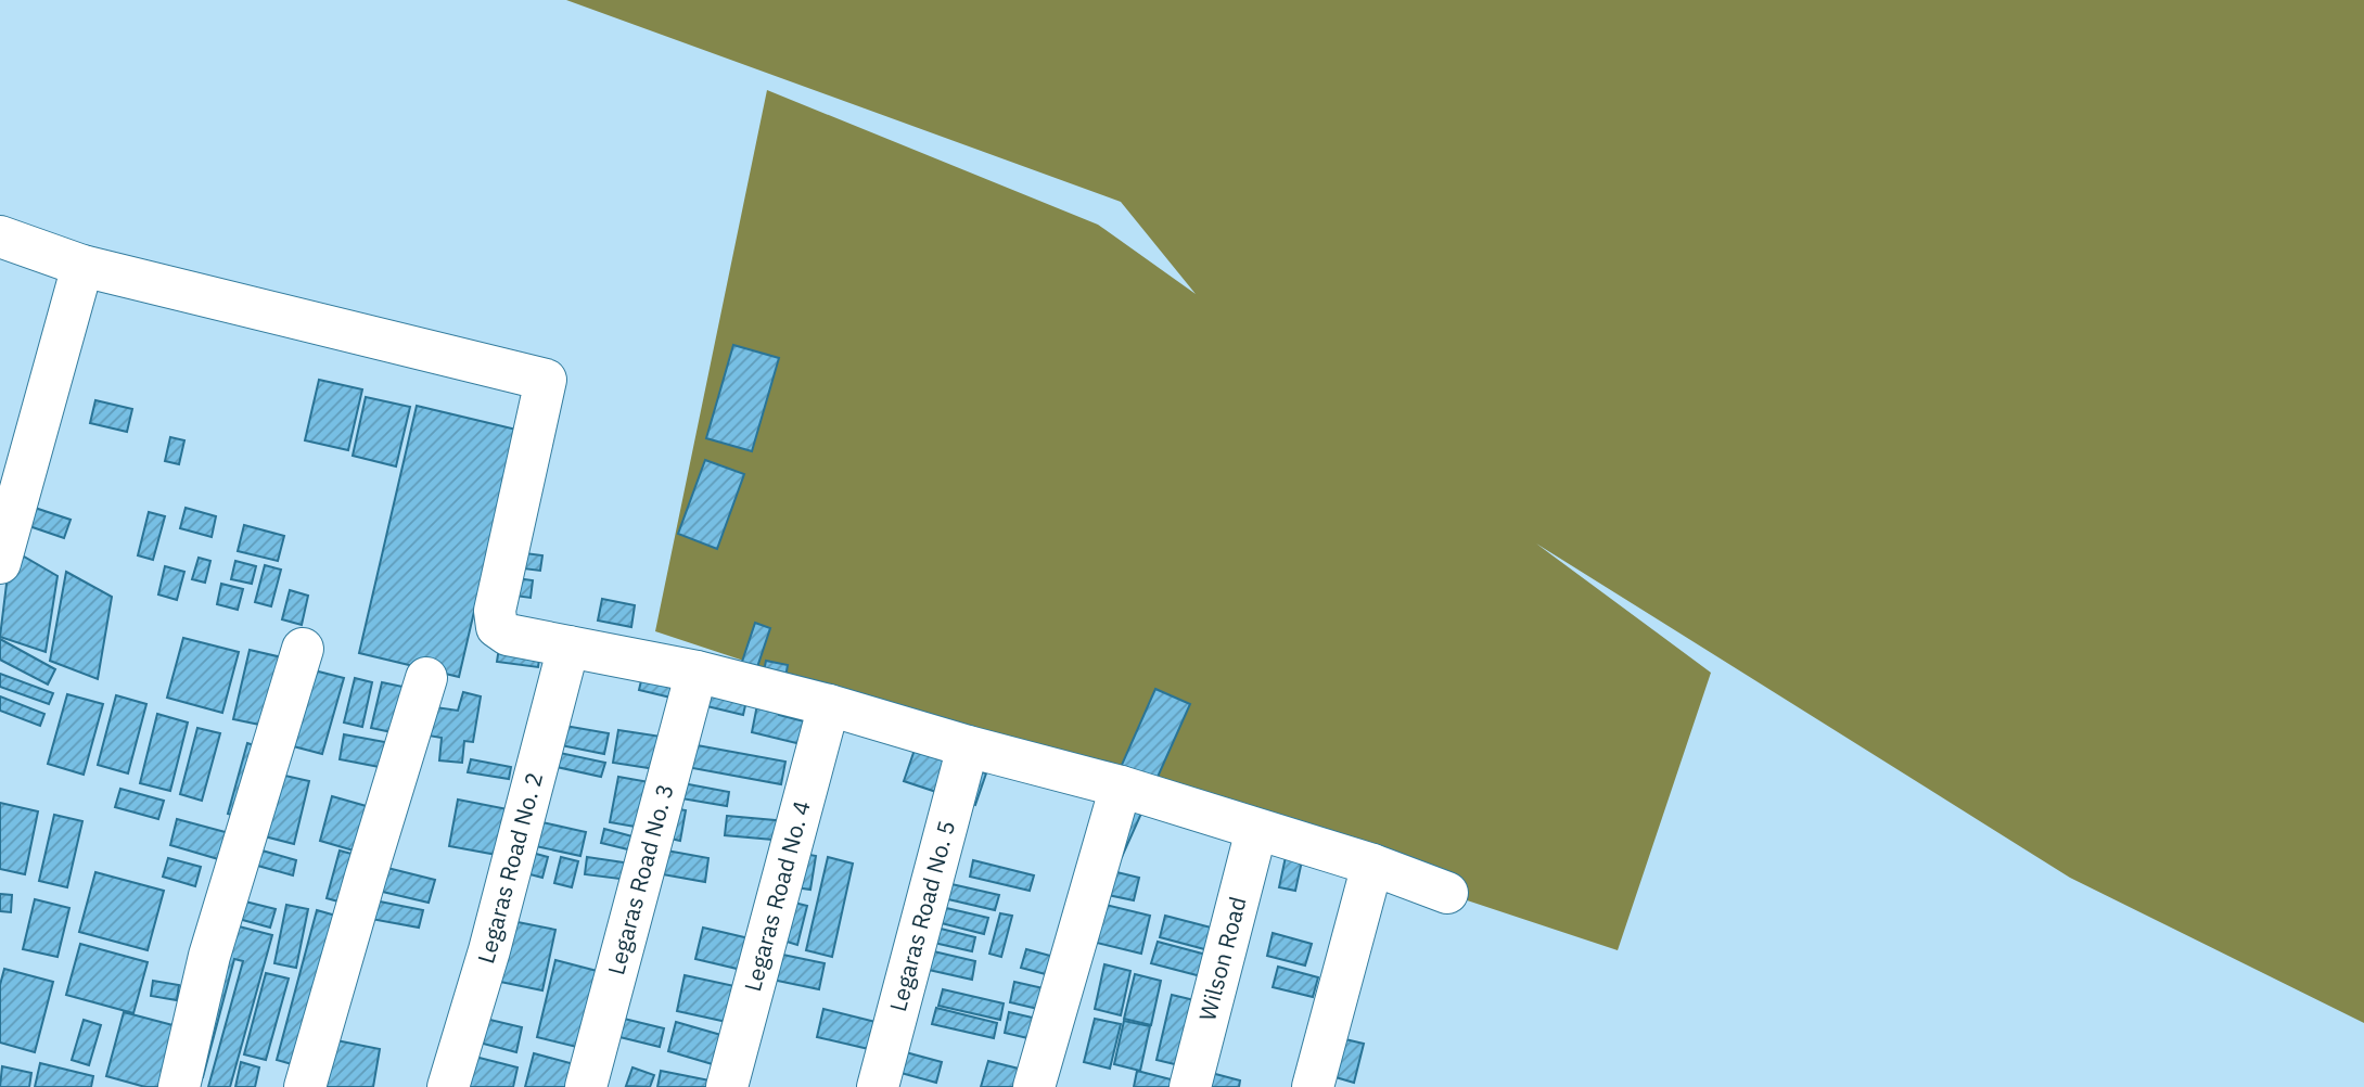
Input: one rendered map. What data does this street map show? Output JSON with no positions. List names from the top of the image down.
{
  "streets": {
    "street": [
      "Legaras Road No. 2",
      "Legaras Road No. 3",
      "Legaras Road No. 4",
      "Legaras Road No. 5",
      "Wilson Road"
    ]
  }
}
